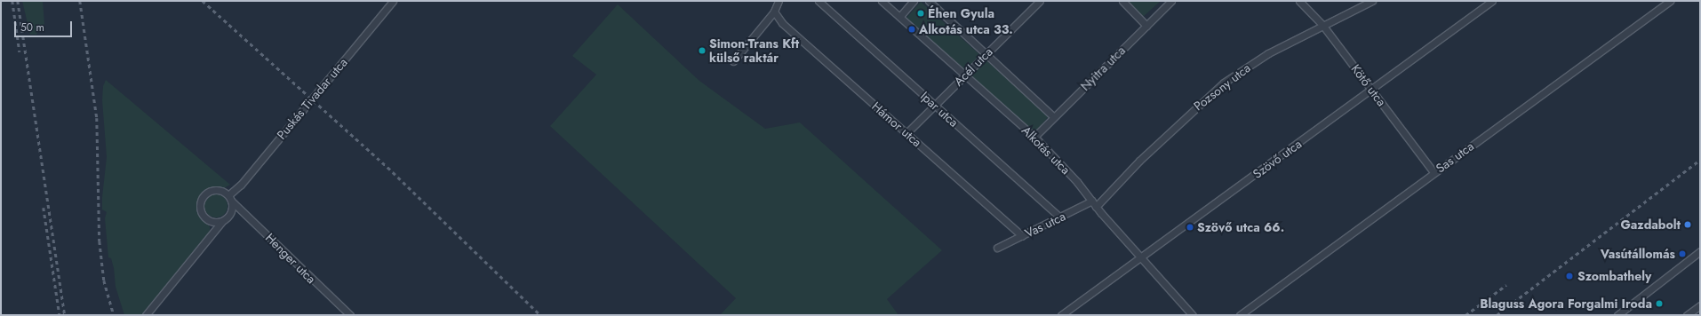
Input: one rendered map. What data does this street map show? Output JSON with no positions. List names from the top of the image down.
{
  "streets": {
    "street": [
      "Acél utca",
      "Nyitra utca",
      "Kötő utca",
      "Pozsony utca",
      "Puskás Tivadar utca",
      "Ipar utca",
      "Hámor utca",
      "Alkotás utca",
      "Sas utca",
      "Szövő utca",
      "Vas utca",
      "Henger utca"
    ]
  },
  "crossings": [
    ["Acél utca", "Ipar utca"],
    ["Acél utca", "Hámor utca"],
    ["Acél utca", "Alkotás utca"],
    ["Nyitra utca", "Alkotás utca"],
    ["Kötő utca", "Pozsony utca"],
    ["Kötő utca", "Sas utca"],
    ["Kötő utca", "Szövő utca"],
    ["Pozsony utca", "Alkotás utca"],
    ["Pozsony utca", "Vas utca"],
    ["Puskás Tivadar utca", "Henger utca"],
    ["Ipar utca", "Vas utca"],
    ["Hámor utca", "Vas utca"],
    ["Alkotás utca", "Szövő utca"],
    ["Alkotás utca", "Vas utca"]
  ],
  "places": [
    "Éhen Gyula",
    "Alkotás utca 33.",
    "Simon-Trans Kft külső raktár",
    "Gazdabolt",
    "Szövő utca 66.",
    "Vasútállomás",
    "Szombathely",
    "Blaguss Agora Forgalmi Iroda"
  ],
  "scale_bar": "50 m"
}
